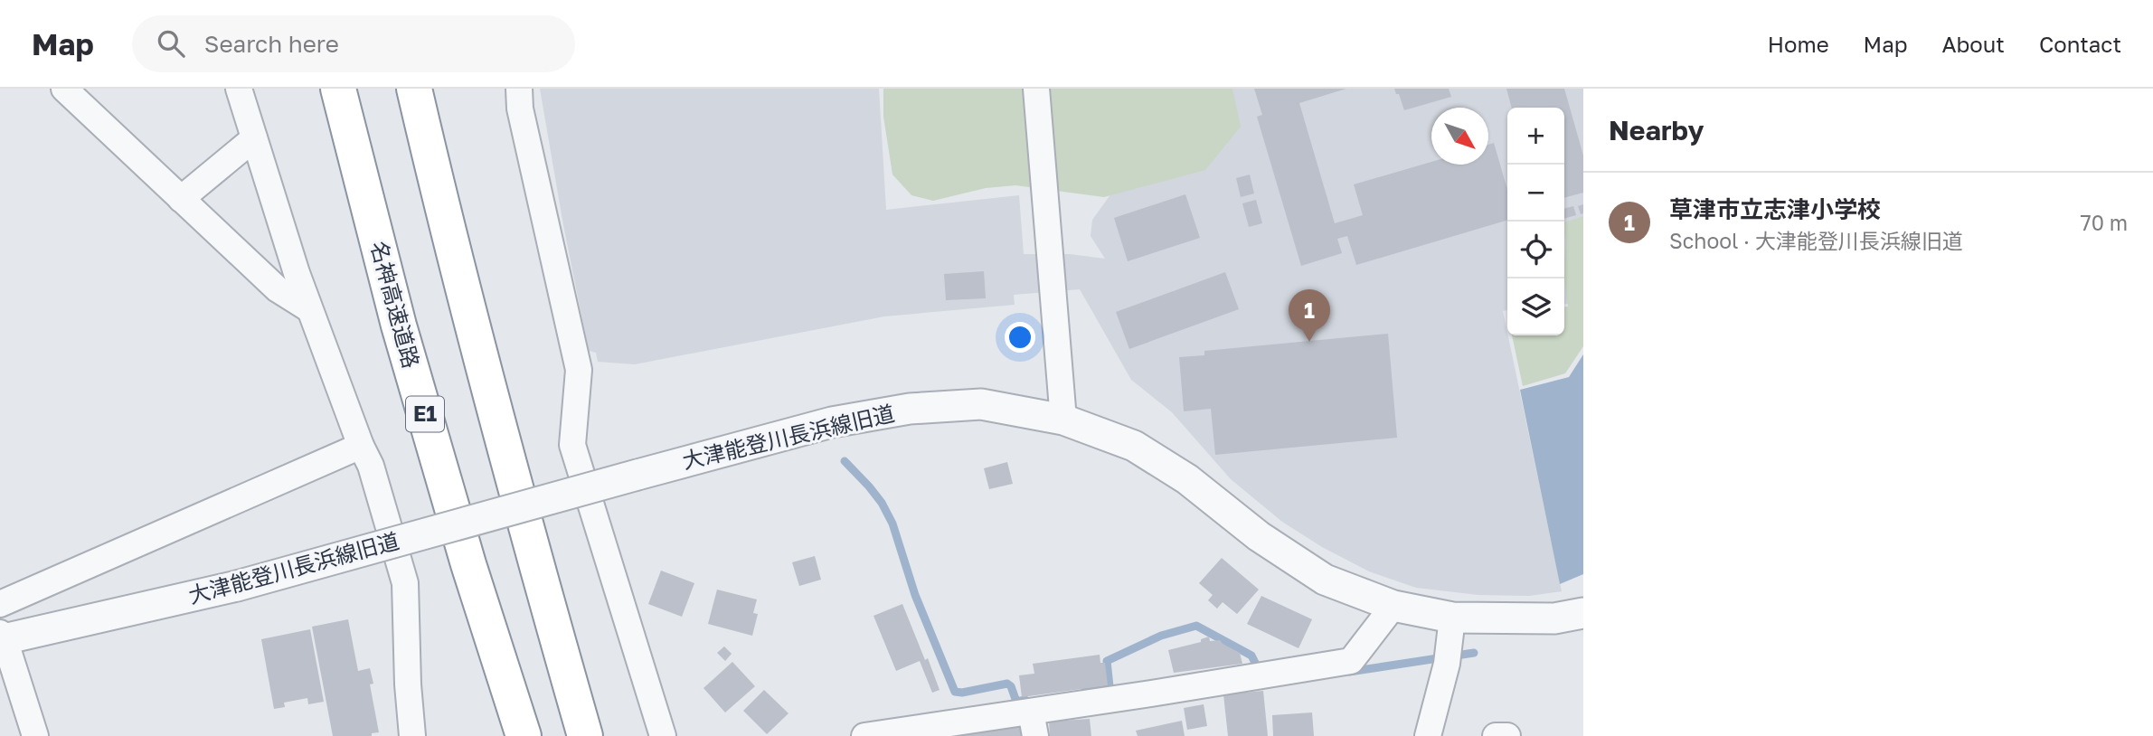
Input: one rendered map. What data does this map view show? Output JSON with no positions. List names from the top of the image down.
{
  "streets": {
    "highway": ["名神高速道路", "E1"],
    "street": ["大津能登川長浜線旧道"]
  },
  "north": "bottom right",
  "page": {
    "header": "Map",
    "search": "Search here",
    "nav": [
      "Home",
      "Map",
      "About",
      "Contact"
    ],
    "heading": "Nearby",
    "map_buttons": ["+", "−"],
    "list": [
      {
        "mark": "1",
        "name": "草津市立志津小学校",
        "note": "School · 大津能登川長浜線旧道",
        "value": "70 m"
      }
    ],
    "pins": "1"
  }
}
